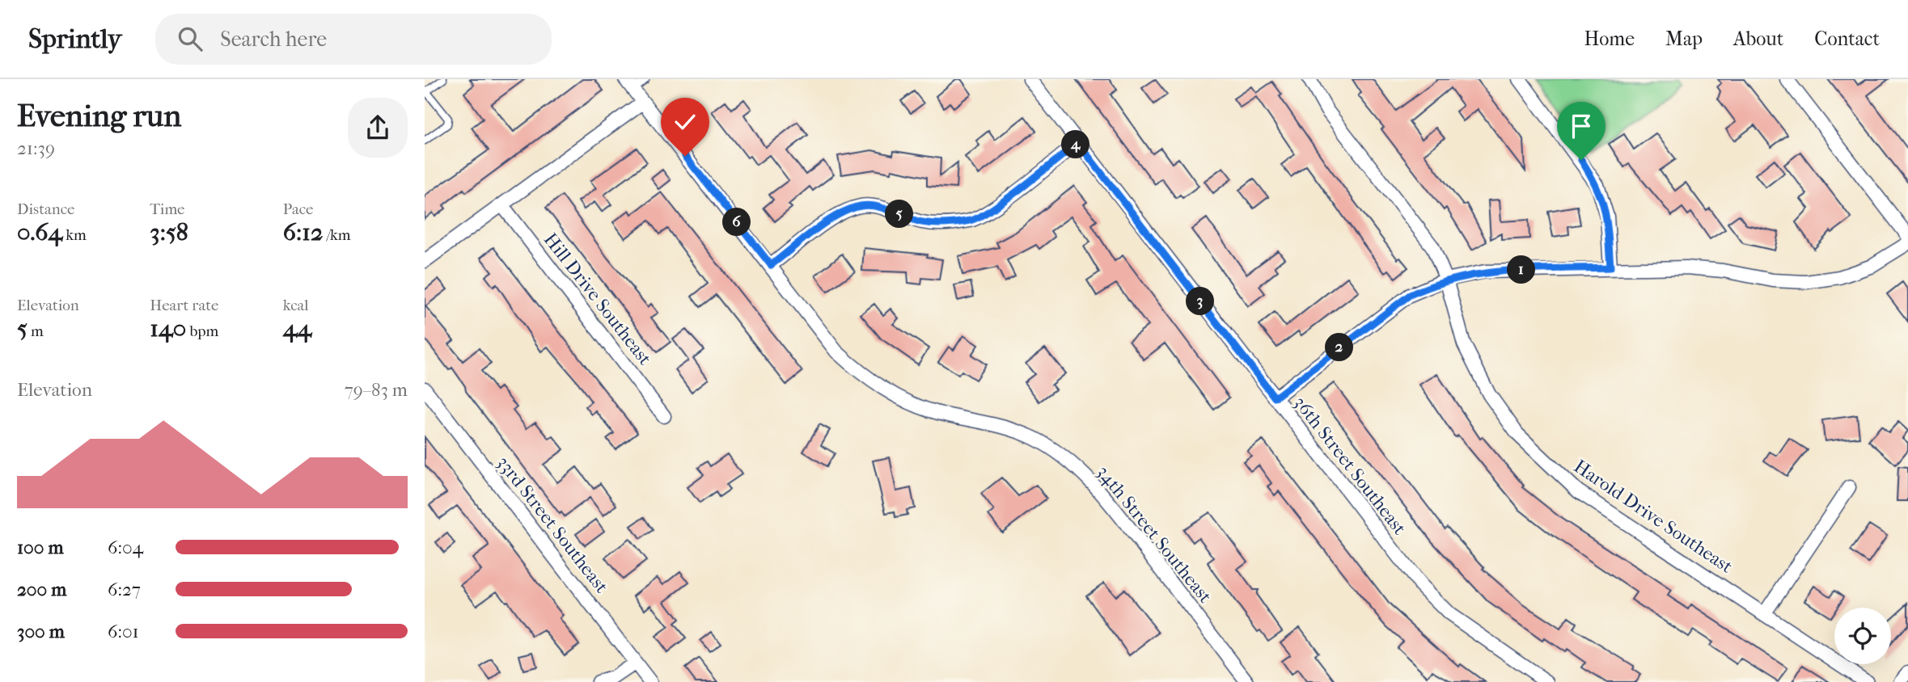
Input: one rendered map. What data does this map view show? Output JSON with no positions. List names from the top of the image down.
{
  "streets": {
    "street": [
      "Hill Drive Southeast",
      "36th Street Southeast",
      "Harold Drive Southeast",
      "33rd Street Southeast",
      "34th Street Southeast"
    ]
  },
  "page": {
    "header": "Sprintly",
    "search": "Search here",
    "nav": [
      "Home",
      "Map",
      "About",
      "Contact"
    ],
    "heading": ["Evening run", "21:39"],
    "pins": [
      "4",
      "5",
      "6",
      "1",
      "3",
      "2"
    ],
    "stats": [
      ["Distance", "0.64 km"],
      ["Time", "3:58"],
      ["Pace", "6:12 /km"],
      ["Elevation", "5 m"],
      ["Heart rate", "140 bpm"],
      ["kcal", "44"]
    ],
    "chart": ["Elevation", "79–83 m"],
    "list": [
      {
        "name": "100 m",
        "note": "6:04"
      },
      {
        "name": "200 m",
        "note": "6:27"
      },
      {
        "name": "300 m",
        "note": "6:01"
      }
    ]
  }
}
